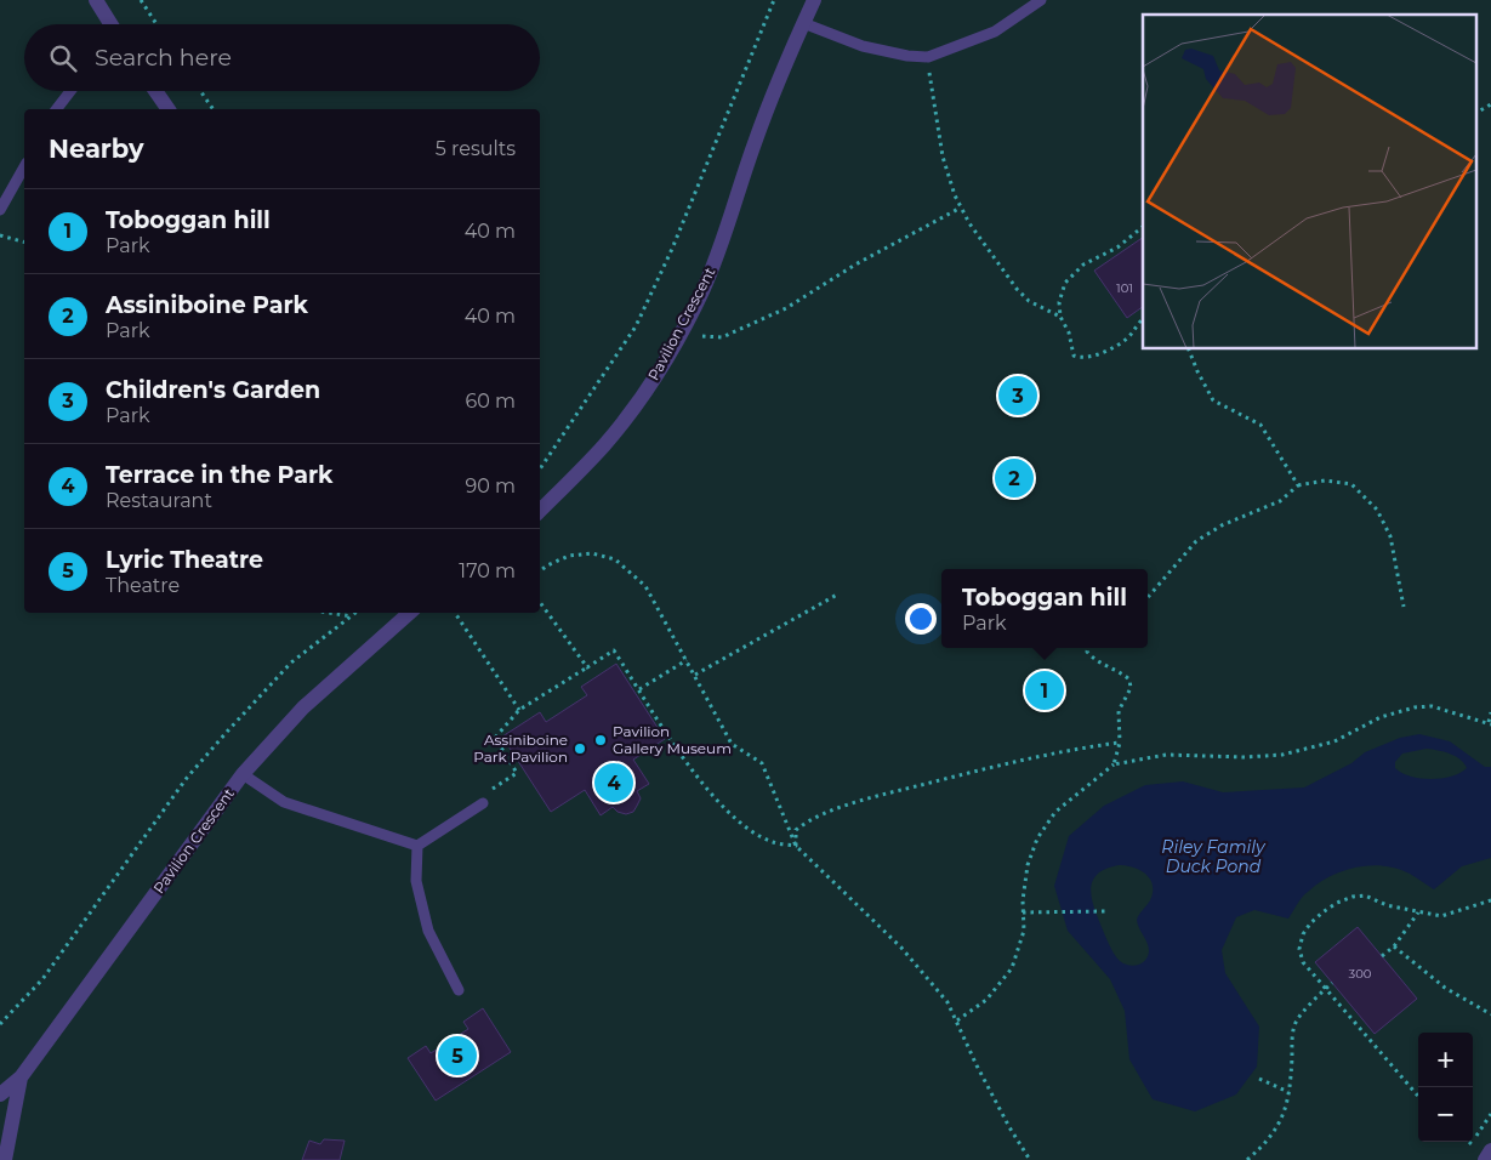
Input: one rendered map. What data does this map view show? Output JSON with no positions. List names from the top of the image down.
{
  "streets": {
    "street": ["Pavilion Crescent"]
  },
  "water": ["Riley Family Duck Pond"],
  "places": ["Pavilion Gallery Museum", "Assiniboine Park Pavilion"],
  "house_numbers": ["101", "300"],
  "page": {
    "search": "Search here",
    "heading": ["Nearby", "5 results"],
    "list": [
      {
        "mark": "1",
        "name": "Toboggan hill",
        "note": "Park",
        "value": "40 m"
      },
      {
        "mark": "2",
        "name": "Assiniboine Park",
        "note": "Park",
        "value": "40 m"
      },
      {
        "mark": "3",
        "name": "Children's Garden",
        "note": "Park",
        "value": "60 m"
      },
      {
        "mark": "4",
        "name": "Terrace in the Park",
        "note": "Restaurant",
        "value": "90 m"
      },
      {
        "mark": "5",
        "name": "Lyric Theatre",
        "note": "Theatre",
        "value": "170 m"
      }
    ],
    "pins": [
      "3",
      "2",
      "1",
      "4",
      "5"
    ],
    "popup": ["Toboggan hill", "Park"],
    "map_buttons": ["+", "−"]
  }
}
